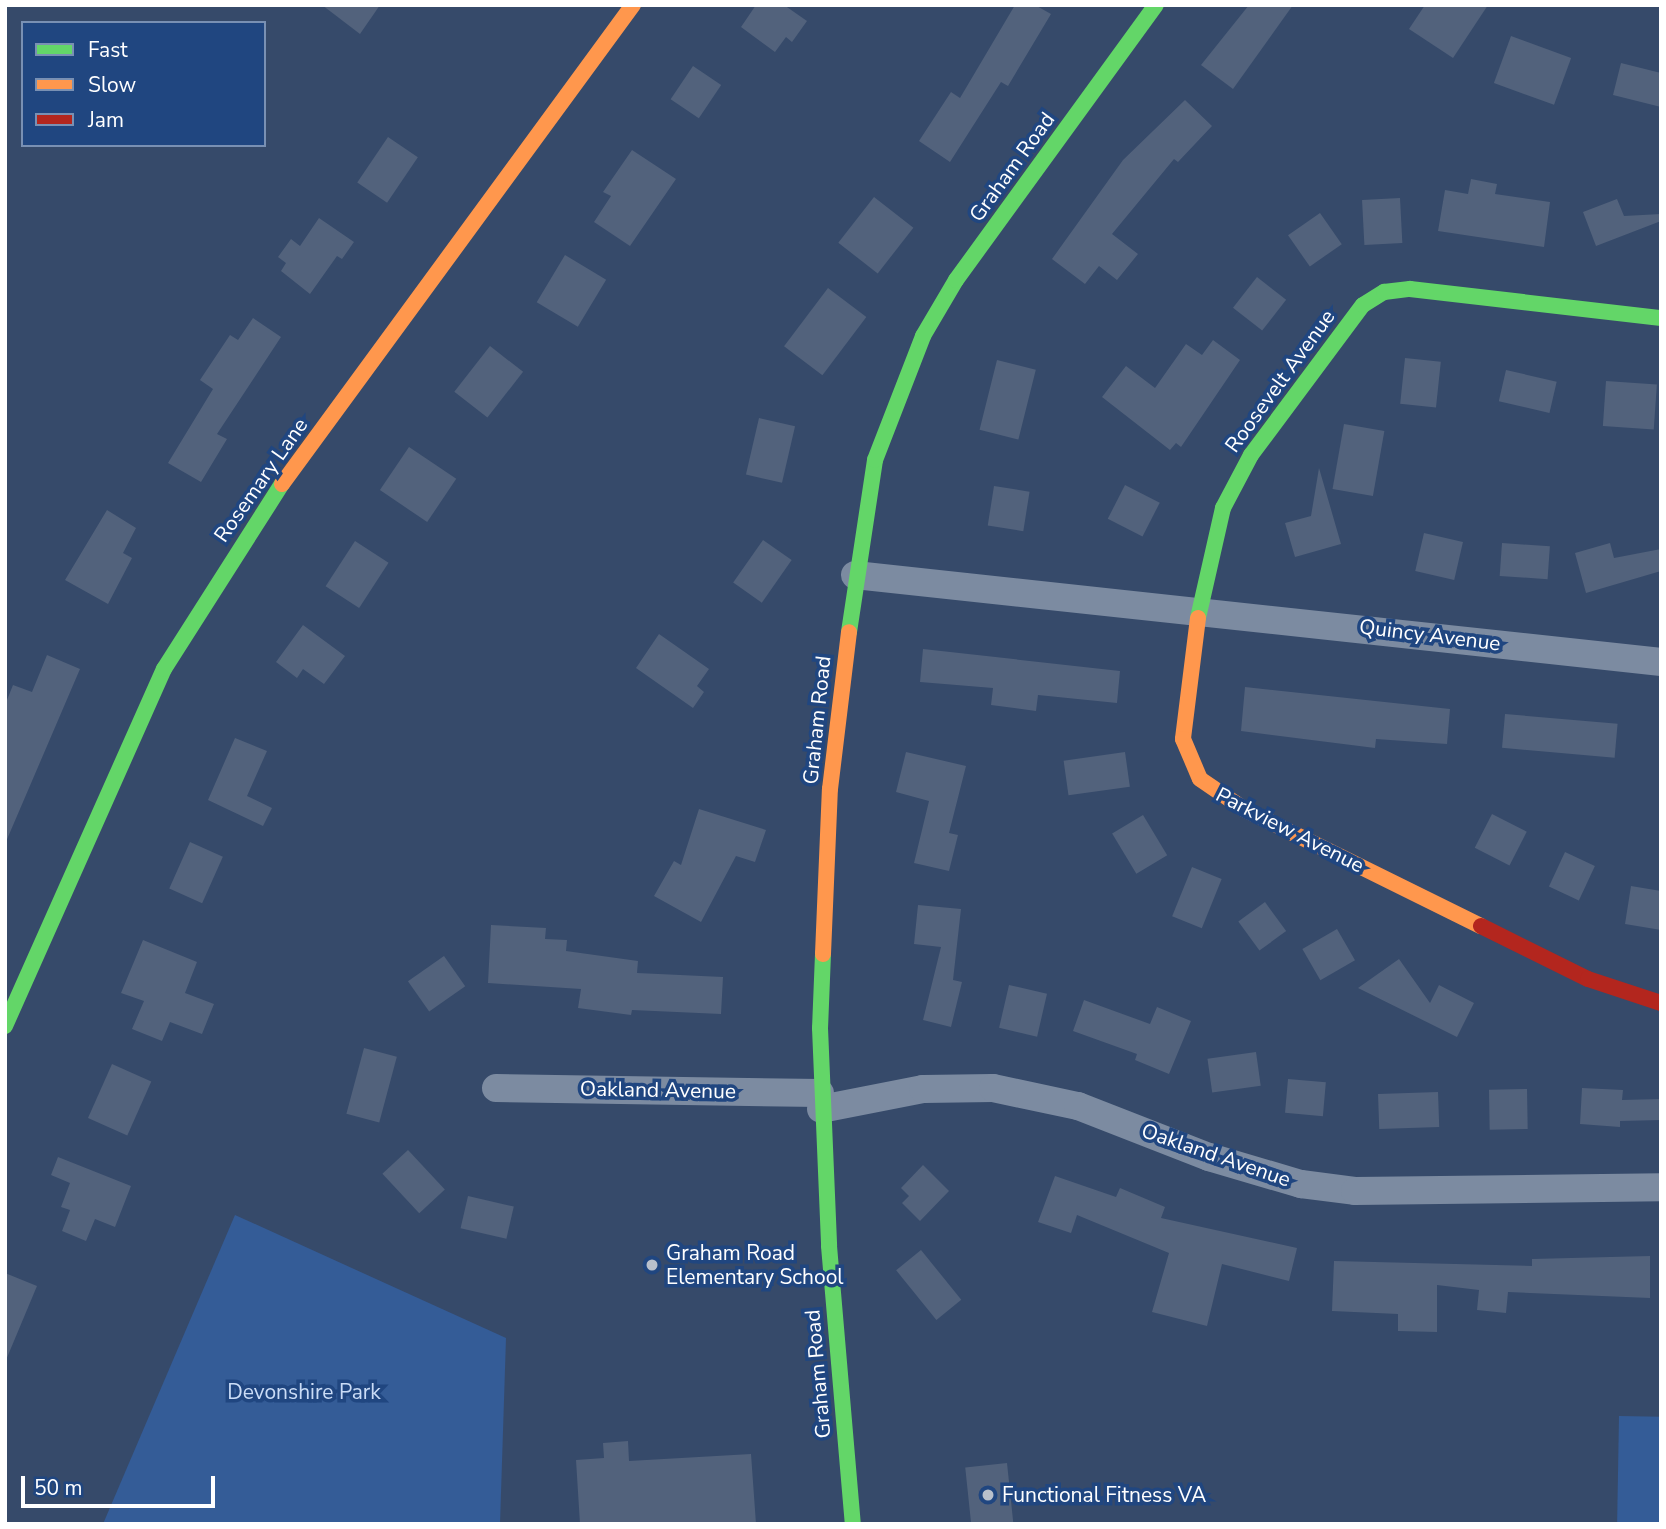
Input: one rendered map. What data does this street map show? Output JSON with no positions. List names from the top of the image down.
{
  "streets": {
    "street": [
      "Graham Road",
      "Roosevelt Avenue",
      "Rosemary Lane",
      "Quincy Avenue",
      "Parkview Avenue",
      "Oakland Avenue"
    ]
  },
  "crossings": [
    ["Graham Road", "Oakland Avenue"],
    ["Roosevelt Avenue", "Quincy Avenue"],
    ["Roosevelt Avenue", "Parkview Avenue"],
    ["Quincy Avenue", "Parkview Avenue"]
  ],
  "parks": ["Devonshire Park"],
  "places": ["Graham Road Elementary School", "Functional Fitness VA"],
  "legend": ["Fast", "Slow", "Jam"],
  "scale_bar": "50 m"
}
